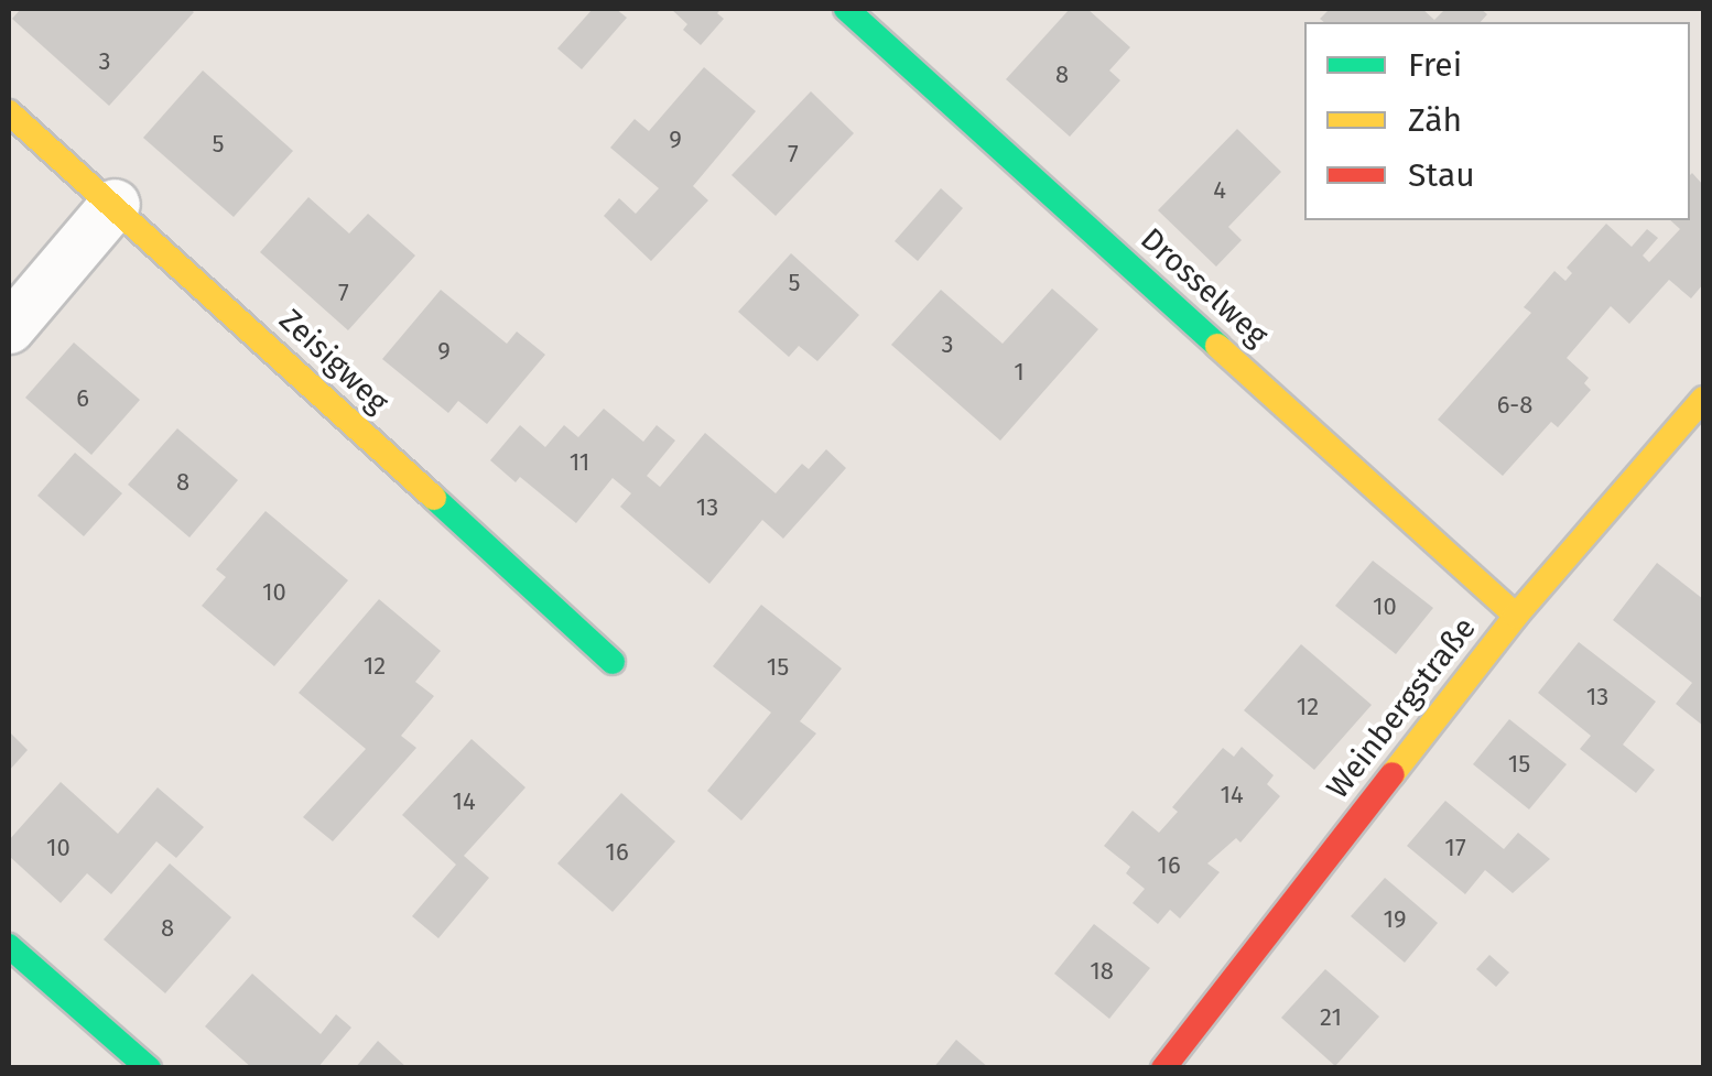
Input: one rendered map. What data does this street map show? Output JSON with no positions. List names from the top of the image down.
{
  "streets": {
    "street": ["Drosselweg", "Zeisigweg", "Weinbergstraße"]
  },
  "crossings": [
    ["Drosselweg", "Weinbergstraße"]
  ],
  "house_numbers": [
    "3",
    "8",
    "9",
    "5",
    "7",
    "4",
    "5",
    "7",
    "3",
    "9",
    "1",
    "6",
    "6-8",
    "11",
    "8",
    "13",
    "10",
    "10",
    "12",
    "15",
    "13",
    "12",
    "15",
    "14",
    "14",
    "10",
    "17",
    "16",
    "16",
    "19",
    "8",
    "18",
    "21"
  ],
  "legend": ["Frei", "Zäh", "Stau"]
}
